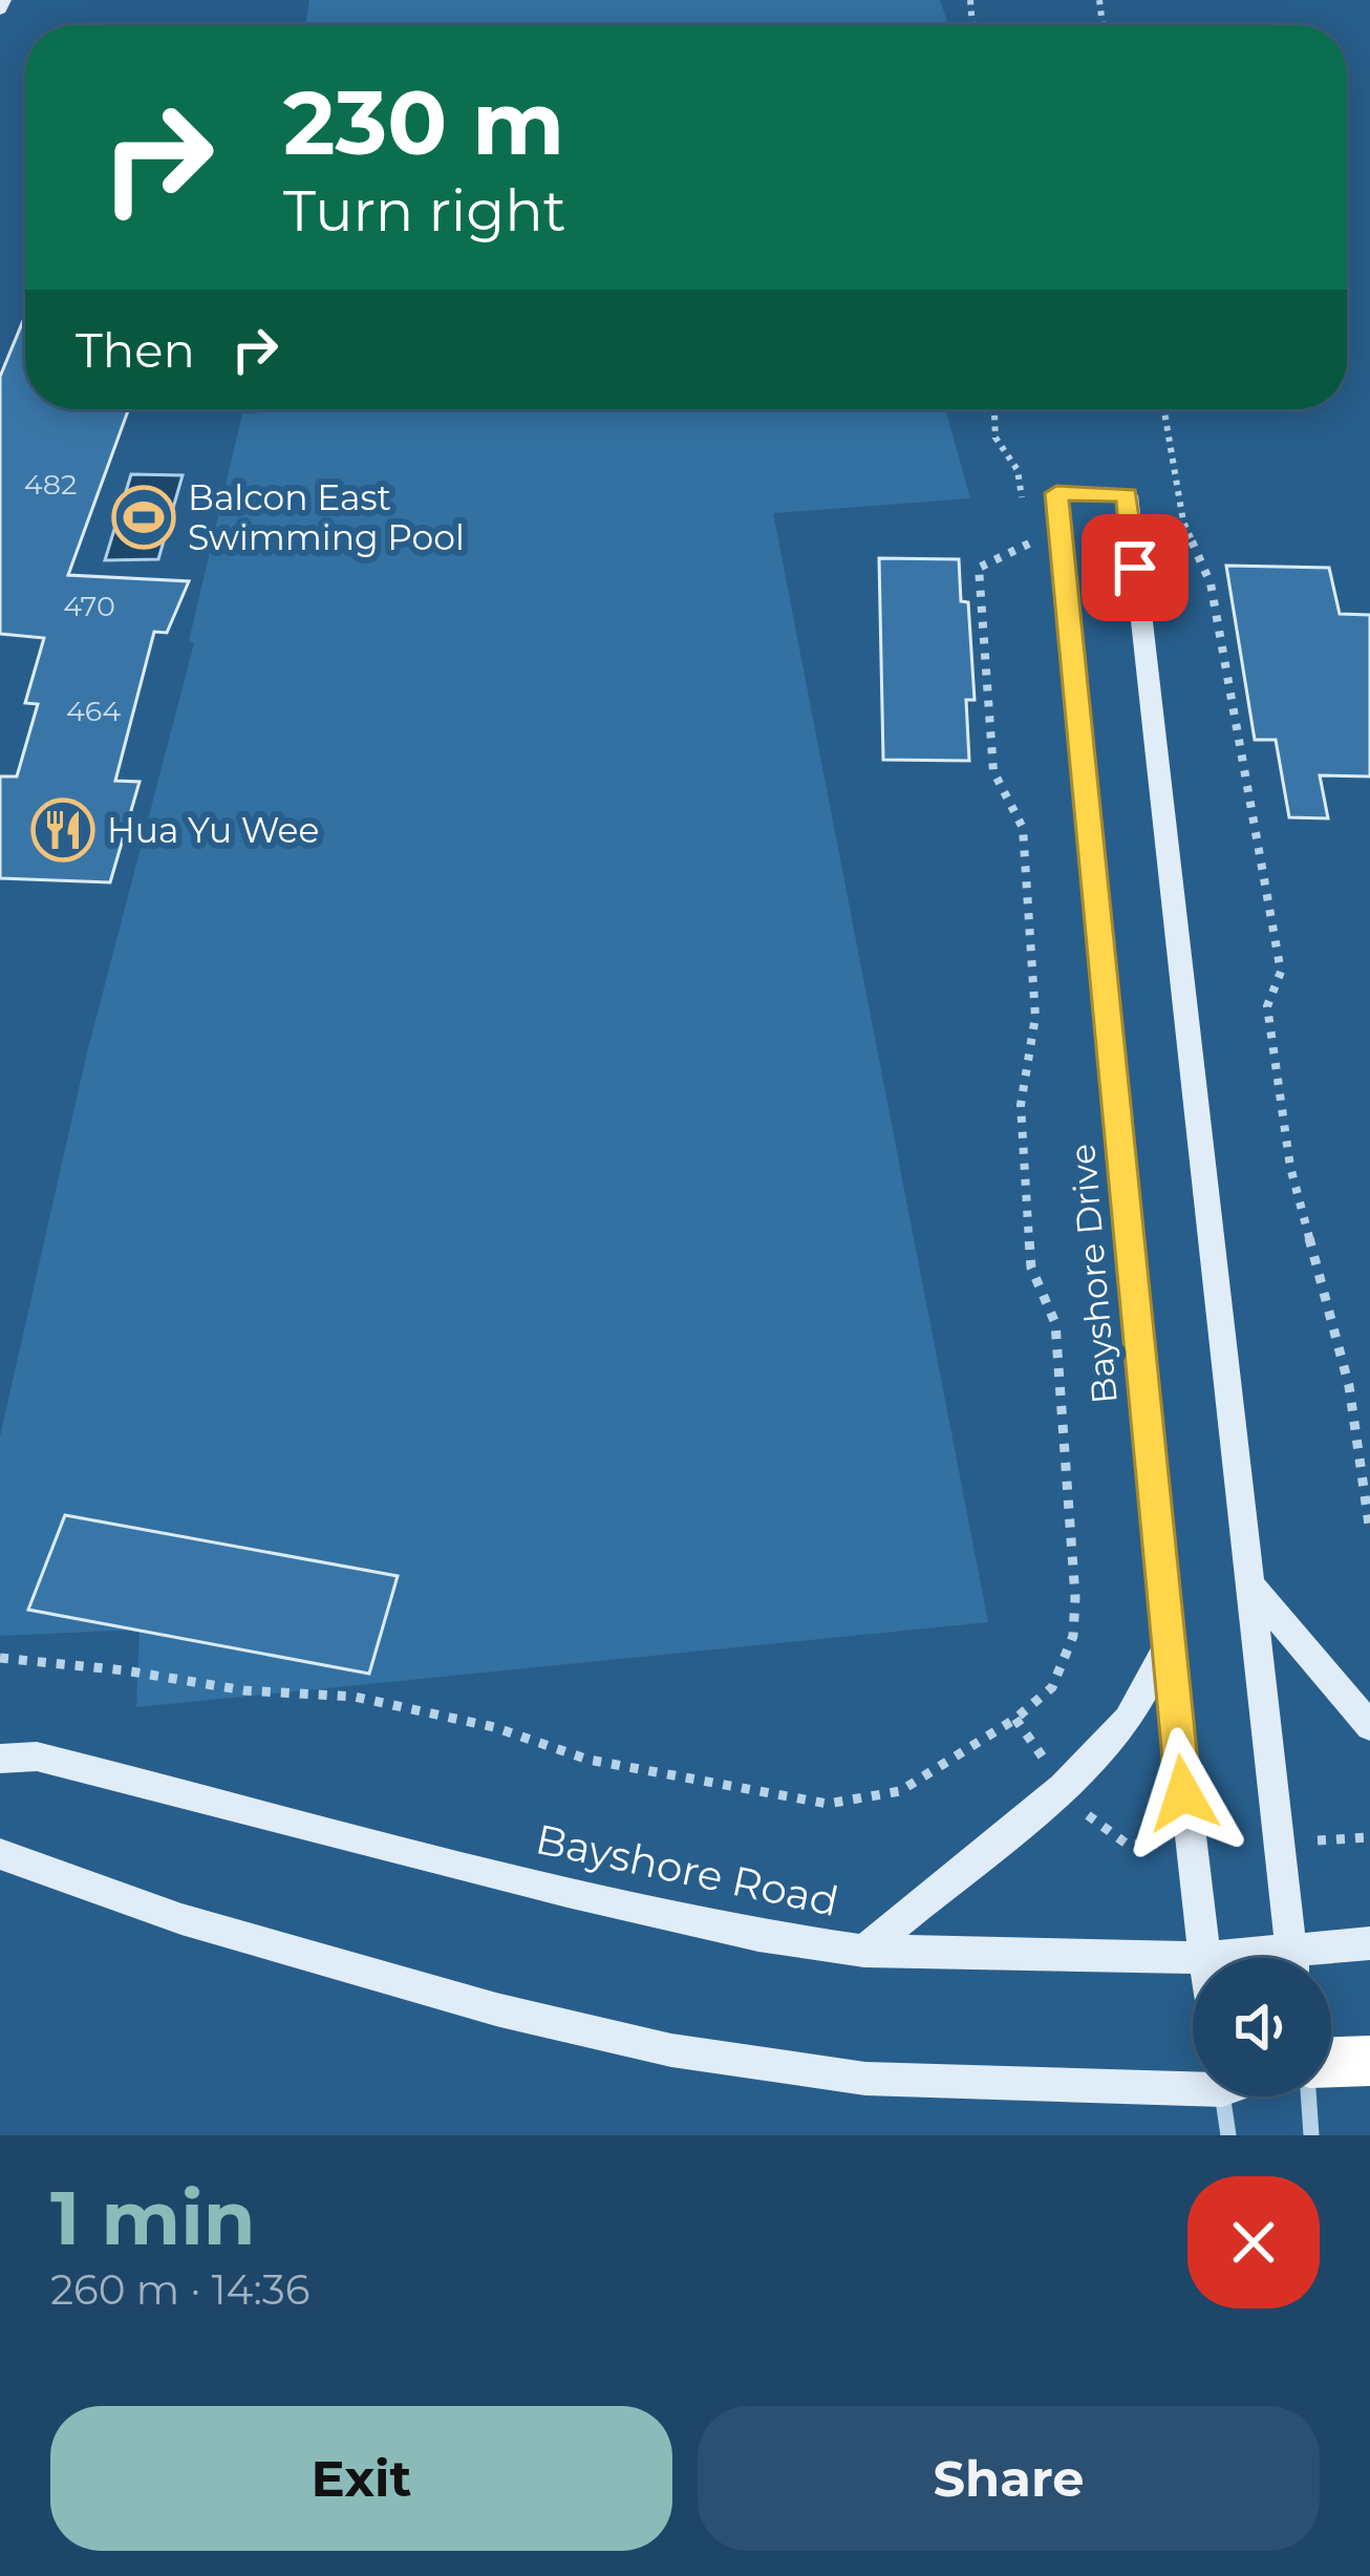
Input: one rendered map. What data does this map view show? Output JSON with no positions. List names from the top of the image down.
{
  "streets": {
    "street": ["Bayshore Drive", "Bayshore Road"]
  },
  "crossings": [
    ["Bayshore Drive", "Bayshore Road"]
  ],
  "places": {
    "sports": ["Balcon East Swimming Pool"],
    "restaurant": ["Hua Yu Wee"]
  },
  "house_numbers": ["482", "470", "464"],
  "page": {
    "turn": ["230 m", "Turn right"],
    "then": "Then",
    "heading": ["1 min", "260 m · 14:36"],
    "buttons": ["Exit", "Share"]
  }
}
